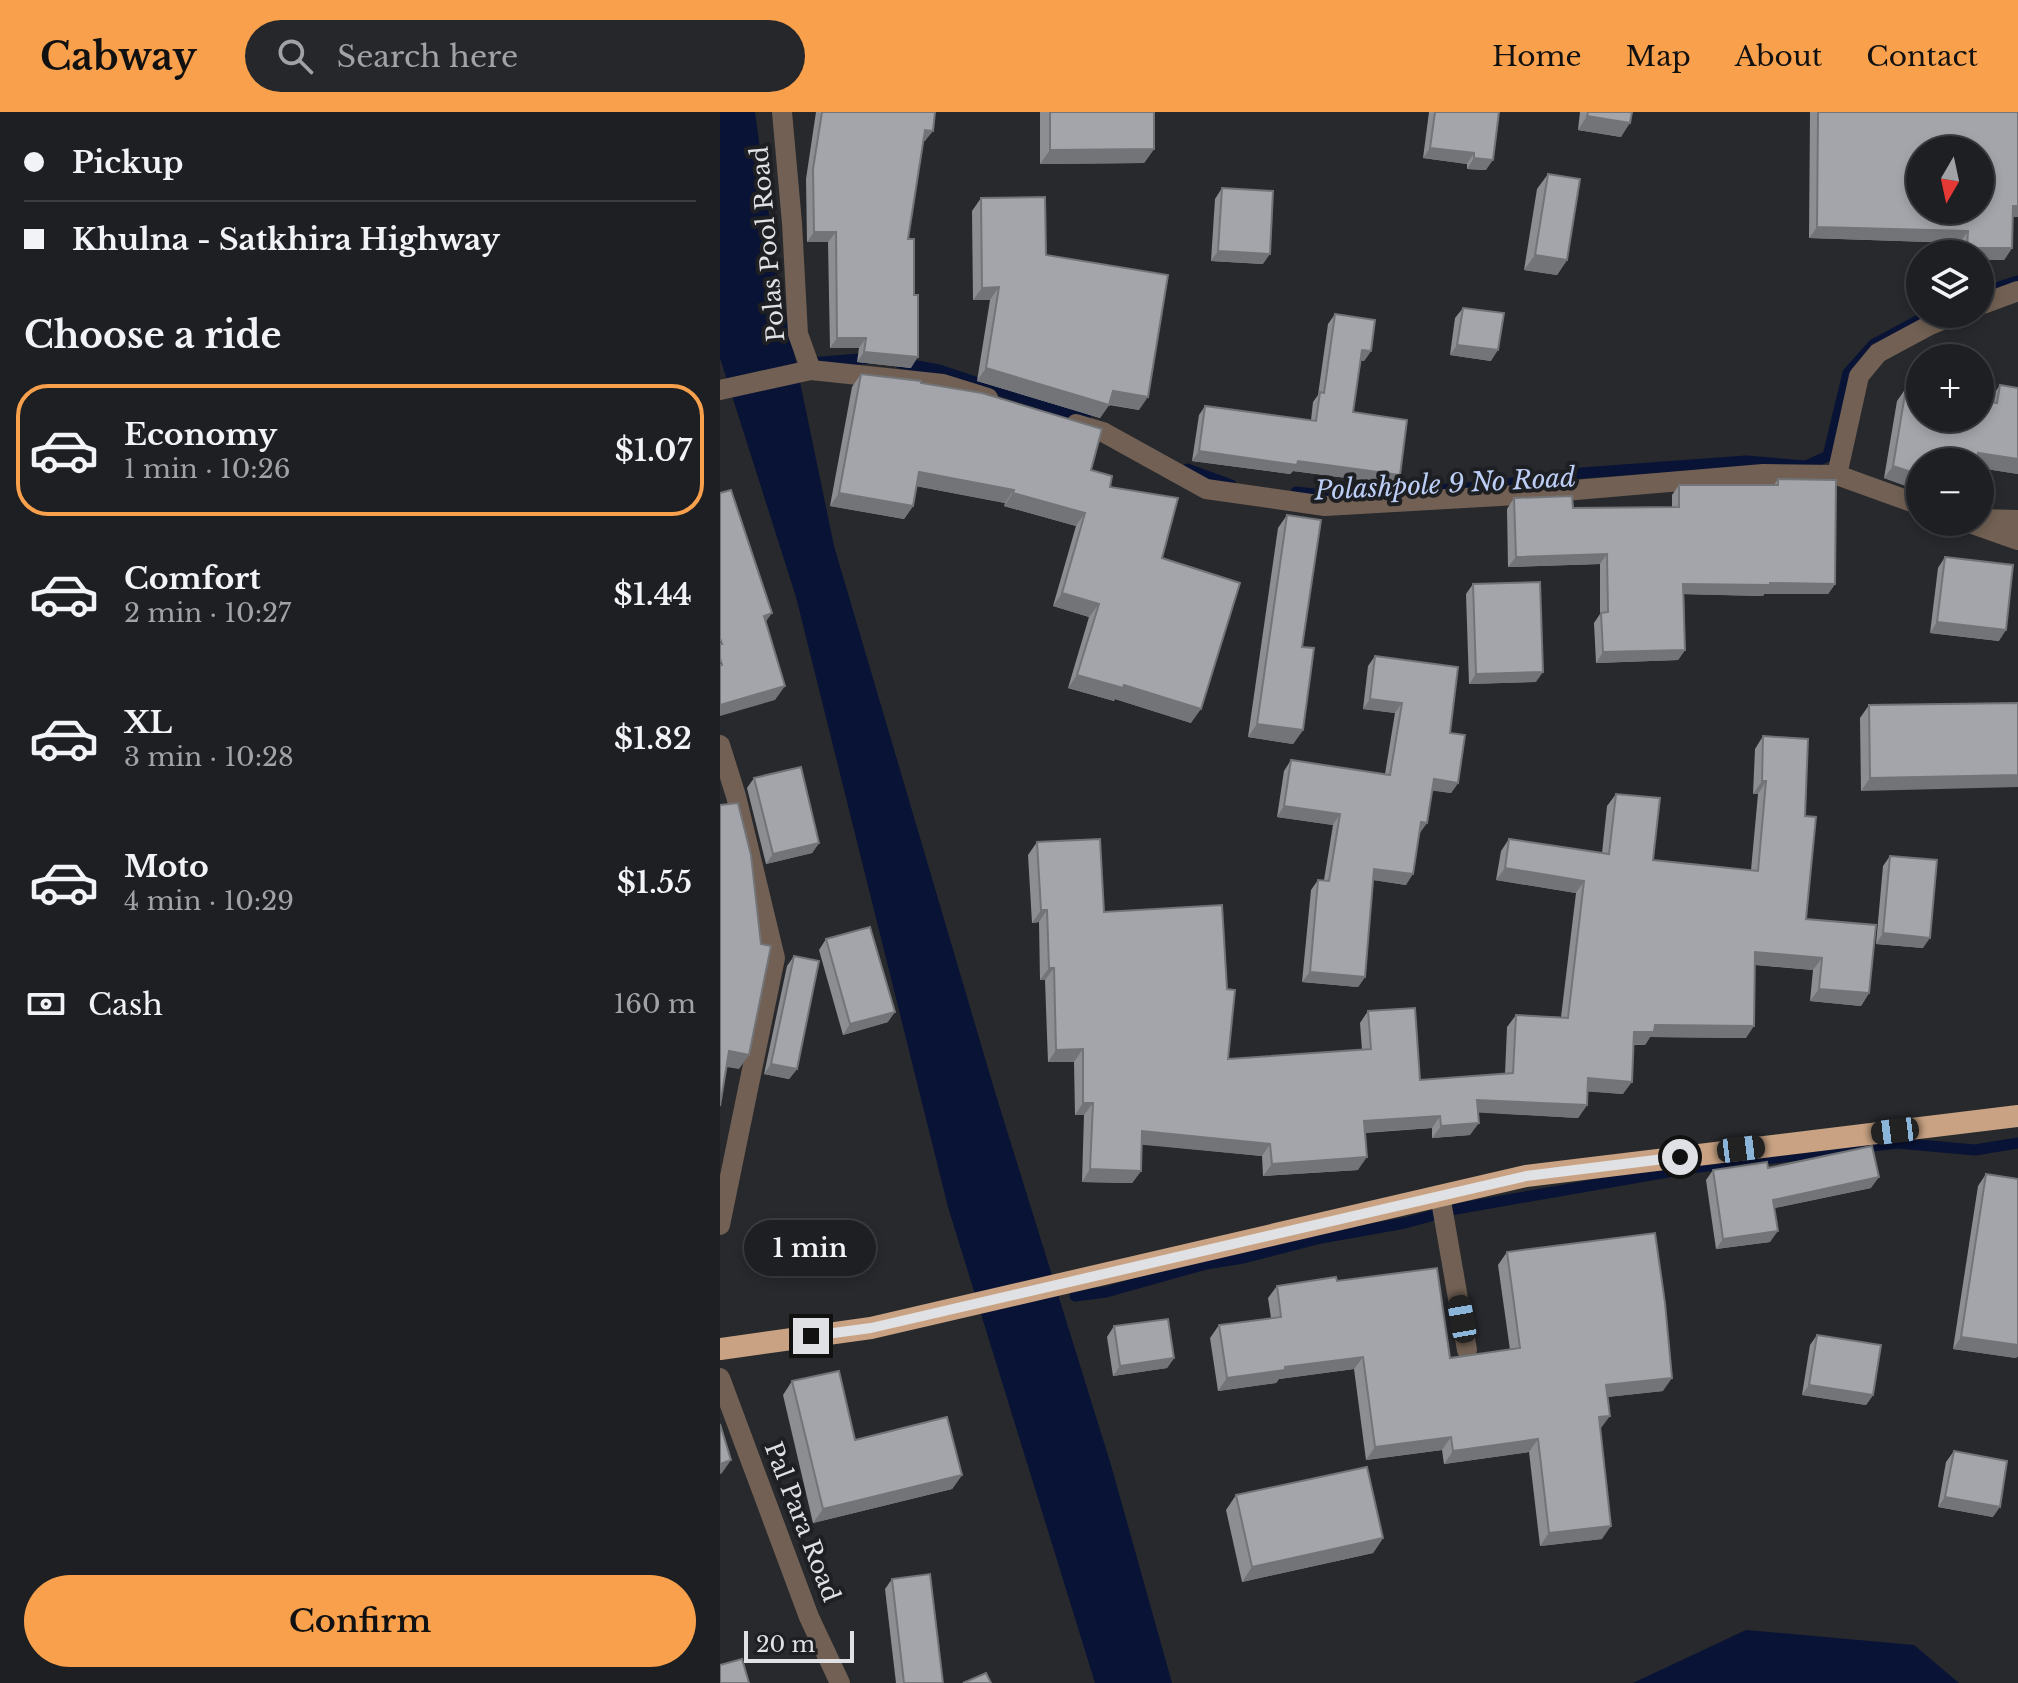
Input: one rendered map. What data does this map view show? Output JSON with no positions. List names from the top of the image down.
{
  "streets": {
    "street": ["Polas Pool Road", "Pal Para Road"]
  },
  "water": ["Polashpole 9 No Road"],
  "scale_bar": "20 m",
  "north": "bottom",
  "page": {
    "header": "Cabway",
    "search": "Search here",
    "nav": [
      "Home",
      "Map",
      "About",
      "Contact"
    ],
    "banner": ["Pickup", "Khulna - Satkhira Highway"],
    "map_buttons": ["+", "−"],
    "heading": "Choose a ride",
    "list": [
      {
        "name": "Economy",
        "note": "1 min · 10:26",
        "value": "$1.07"
      },
      {
        "name": "Comfort",
        "note": "2 min · 10:27",
        "value": "$1.44"
      },
      {
        "name": "XL",
        "note": "3 min · 10:28",
        "value": "$1.82"
      },
      {
        "name": "Moto",
        "note": "4 min · 10:29",
        "value": "$1.55"
      }
    ],
    "pay": ["Cash", "160 m"],
    "bubble": "1 min",
    "buttons": "Confirm",
    "scale": "20 m"
  }
}
